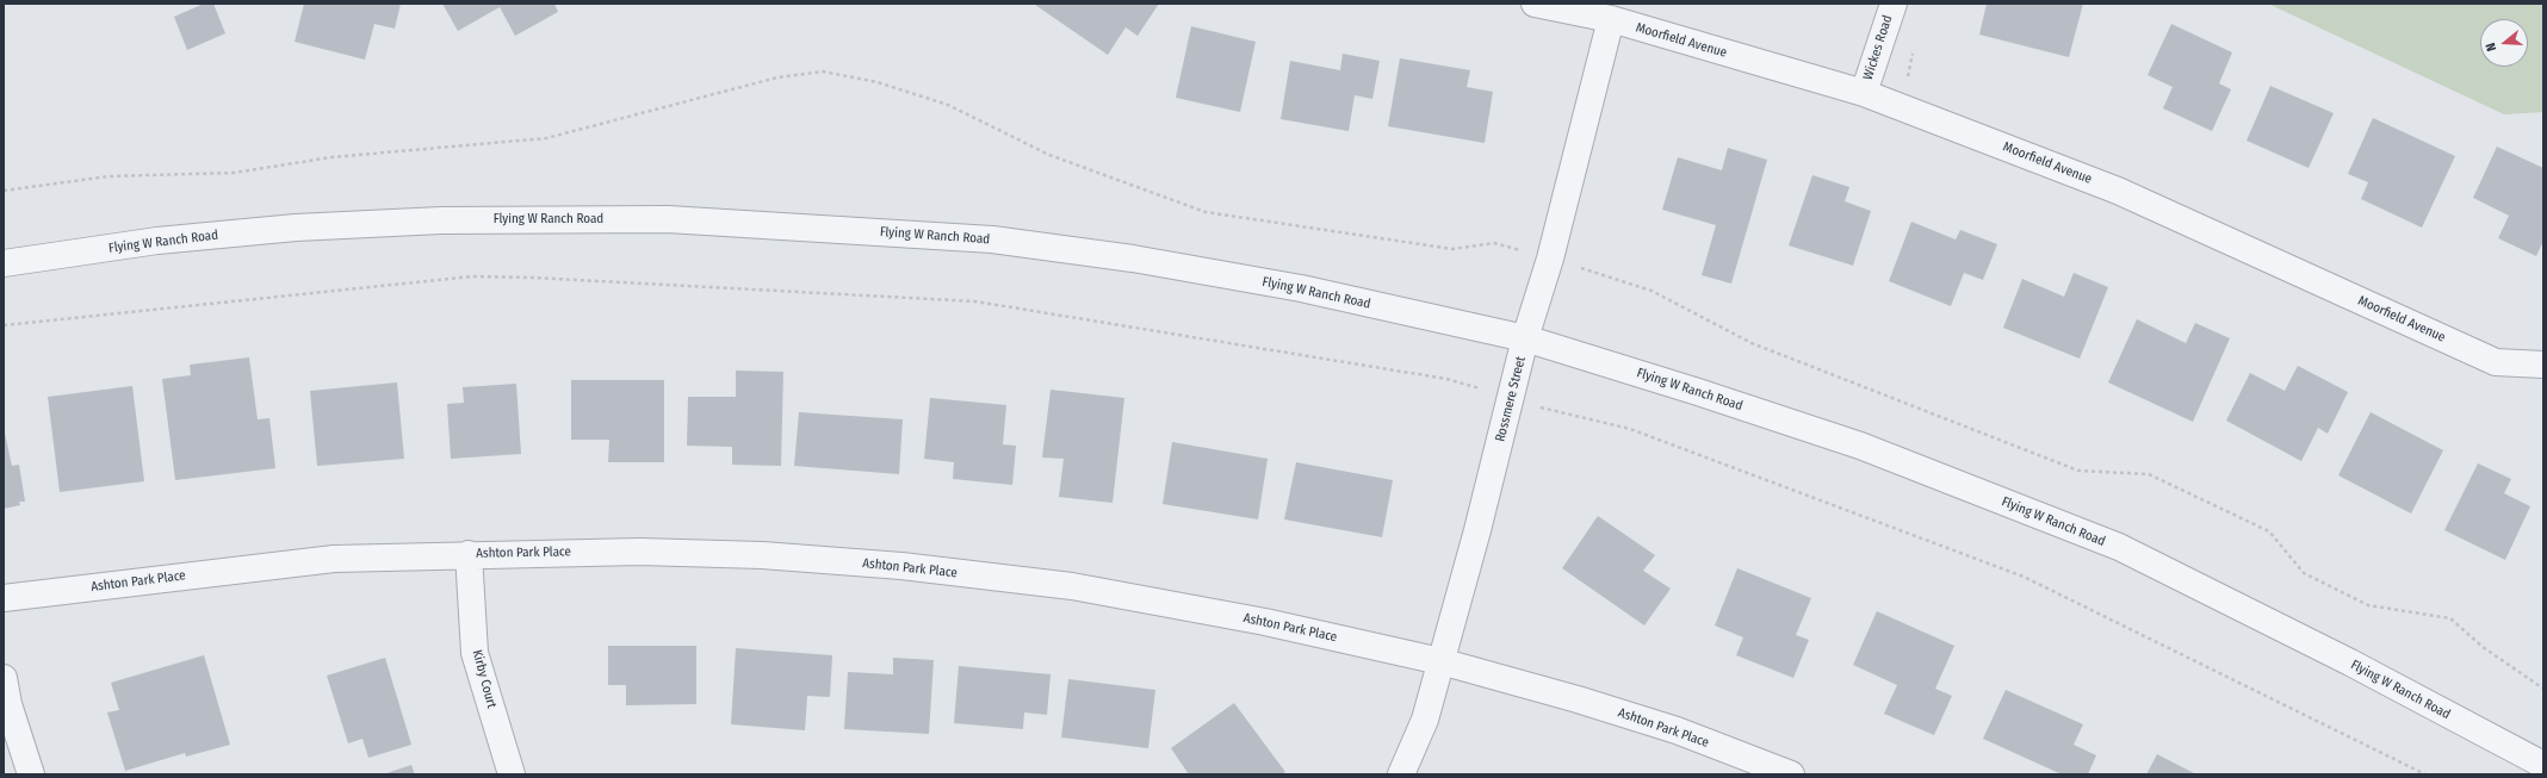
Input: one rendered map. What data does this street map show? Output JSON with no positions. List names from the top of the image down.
{
  "streets": {
    "street": [
      "Moorfield Avenue",
      "Wickes Road",
      "Flying W Ranch Road",
      "Rossmere Street",
      "Ashton Park Place",
      "Kirby Court"
    ]
  },
  "crossings": [
    ["Moorfield Avenue", "Wickes Road"],
    ["Moorfield Avenue", "Rossmere Street"],
    ["Flying W Ranch Road", "Rossmere Street"],
    ["Rossmere Street", "Ashton Park Place"],
    ["Ashton Park Place", "Kirby Court"]
  ],
  "north": "left"
}
